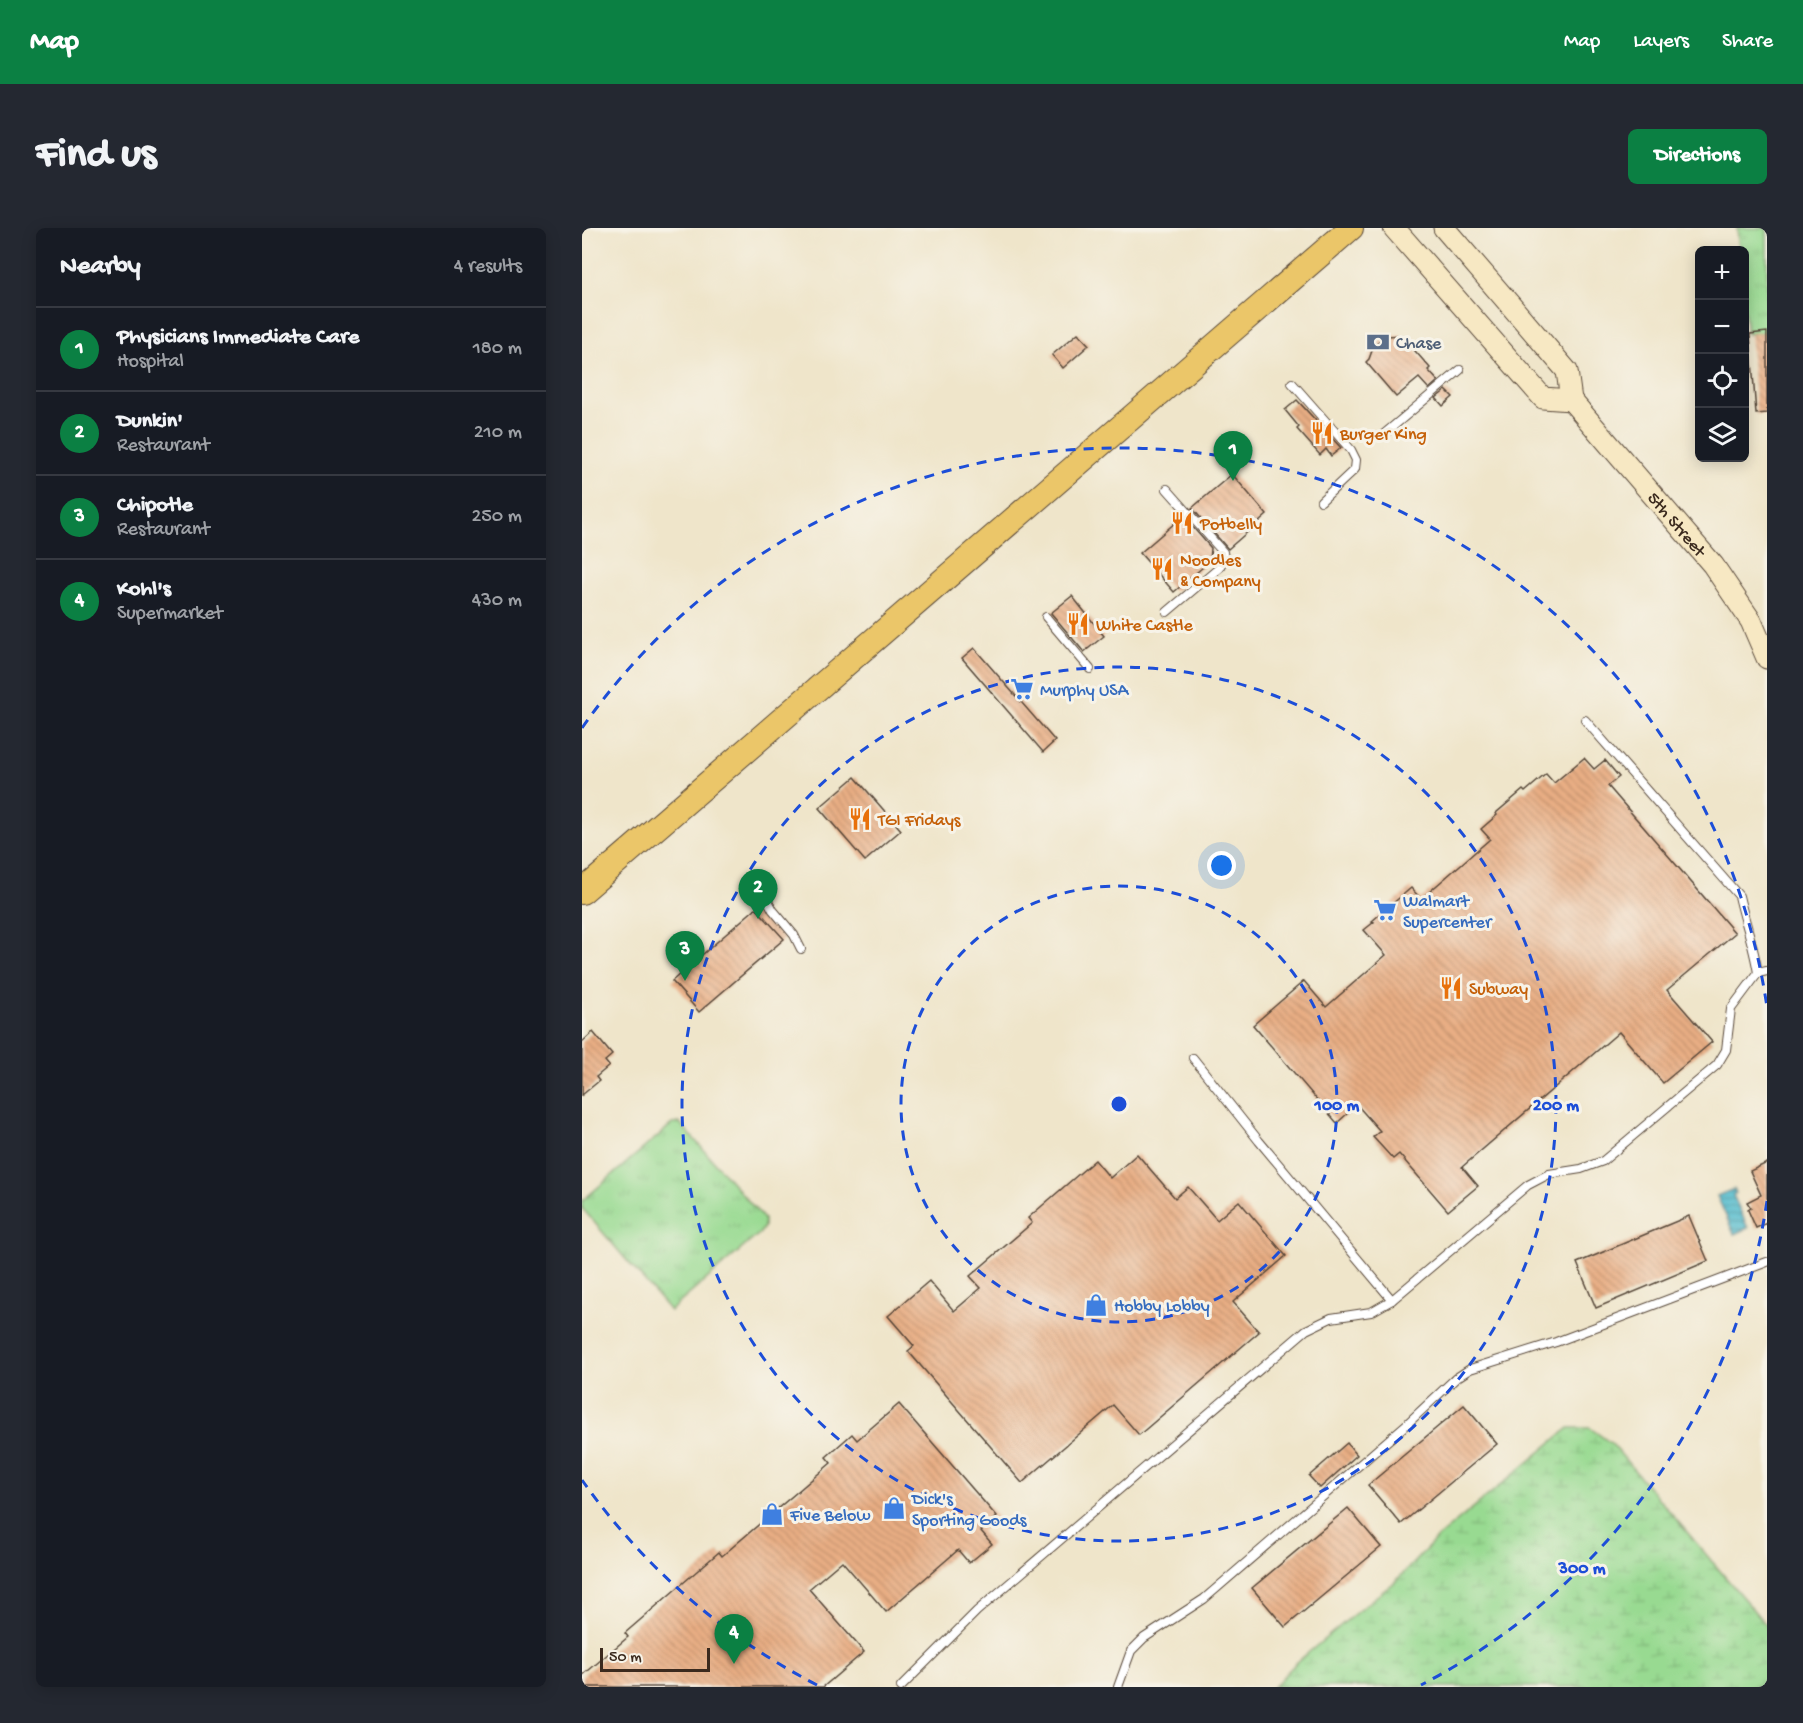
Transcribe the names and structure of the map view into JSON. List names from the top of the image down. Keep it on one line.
{"streets":{"street":["5th Street"]},"places":{"bank":["Chase"],"restaurant":["Burger King","Potbelly","Noodles & Company","White Castle","TGI Fridays","Subway"],"supermarket":["Murphy USA","Walmart Supercenter"],"shop":["Hobby Lobby","Dick's Sporting Goods","Five Below"]},"scale_bar":"50 m","page":{"header":"Map","nav":["Map","Layers","Share"],"buttons":"Directions","title":"Find us","heading":["Nearby","4 results"],"map_buttons":["+","−"],"list":[{"mark":"1","name":"Physicians Immediate Care","note":"Hospital","value":"180 m"},{"mark":"2","name":"Dunkin'","note":"Restaurant","value":"210 m"},{"mark":"3","name":"Chipotle","note":"Restaurant","value":"250 m"},{"mark":"4","name":"Kohl's","note":"Supermarket","value":"430 m"}],"pins":["1","2","3","4"],"scale":"50 m"},"rings":["100 m","200 m","300 m"]}
